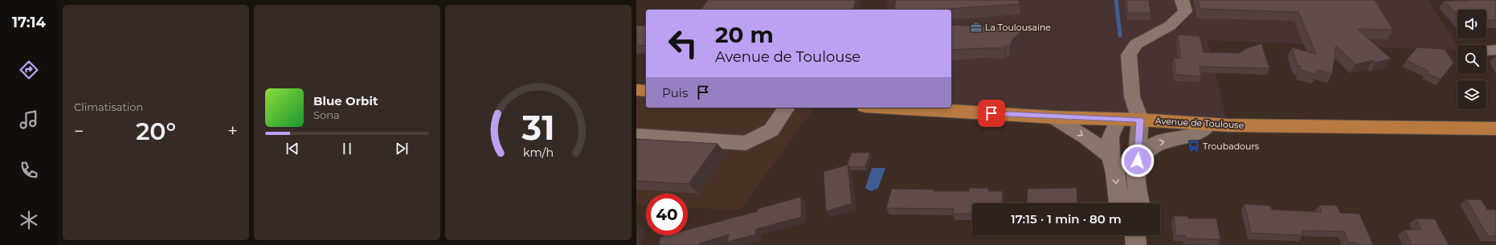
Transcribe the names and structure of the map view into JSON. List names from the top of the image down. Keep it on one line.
{"streets":{"main road":["Avenue de Toulouse"]},"places":{"office":["La Toulousaine"],"bus stop":["Troubadours"]},"page":{"tabs":"17:14","tile":"Climatisation","turn":["20 m","Avenue de Toulouse"],"then":"Puis","song":["Blue Orbit","Sona"],"heat":["−","20°","+"],"limit":"40","trip":"17:15 · 1 min · 80 m","gauge":["31","km/h"]}}
